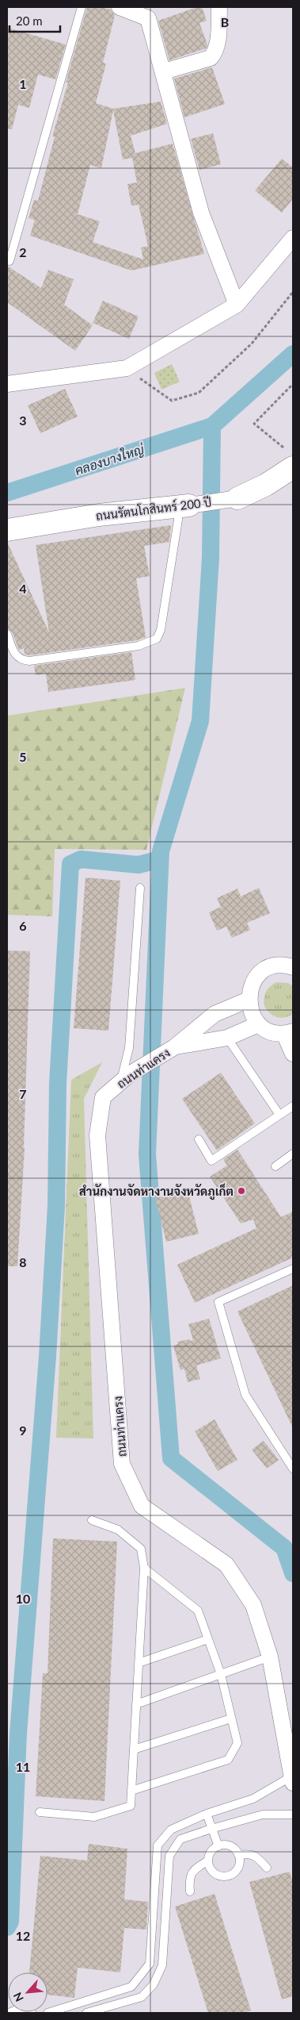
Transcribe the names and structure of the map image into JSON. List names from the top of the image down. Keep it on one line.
{"streets":{"street":["ถนนรัตนโกสินทร์ 200 ปี","ถนนท่าแครง"]},"water":["คลองบางใหญ่"],"places":["สำนักงานจัดหางานจังหวัดภูเก็ต"],"scale_bar":"20 m","north":"bottom left","grid":{"columns":["B"],"rows":["1","2","3","4","5","6","7","8","9","10","11","12"]}}
